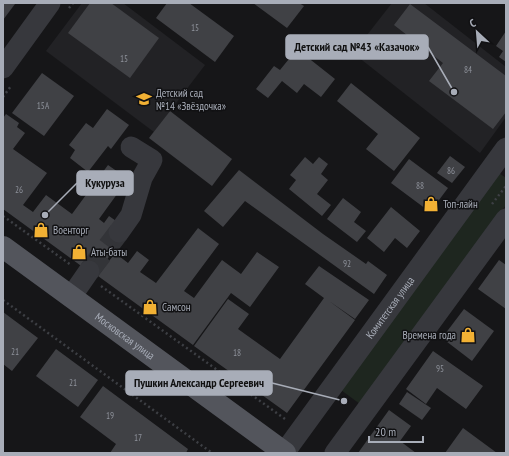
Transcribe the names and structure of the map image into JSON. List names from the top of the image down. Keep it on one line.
{"streets":{"main road":["Московская улица"],"street":["Комитетская улица"]},"crossings":[["Комитетская улица","Московская улица"]],"places":{"other":["Детский сад №43 «Казачок»","Кукуруза","Пушкин Александр Сергеевич"],"school or university":["Детский сад №14 «Звёздочка»"],"shop":["Топ-лайн","Военторг","Аты-баты","Самсон","Времена года"]},"house_numbers":["15","15","84","15А","86","88","26","92","21","18","95","21","19","17"],"scale_bar":"20 m","north":"top left"}
